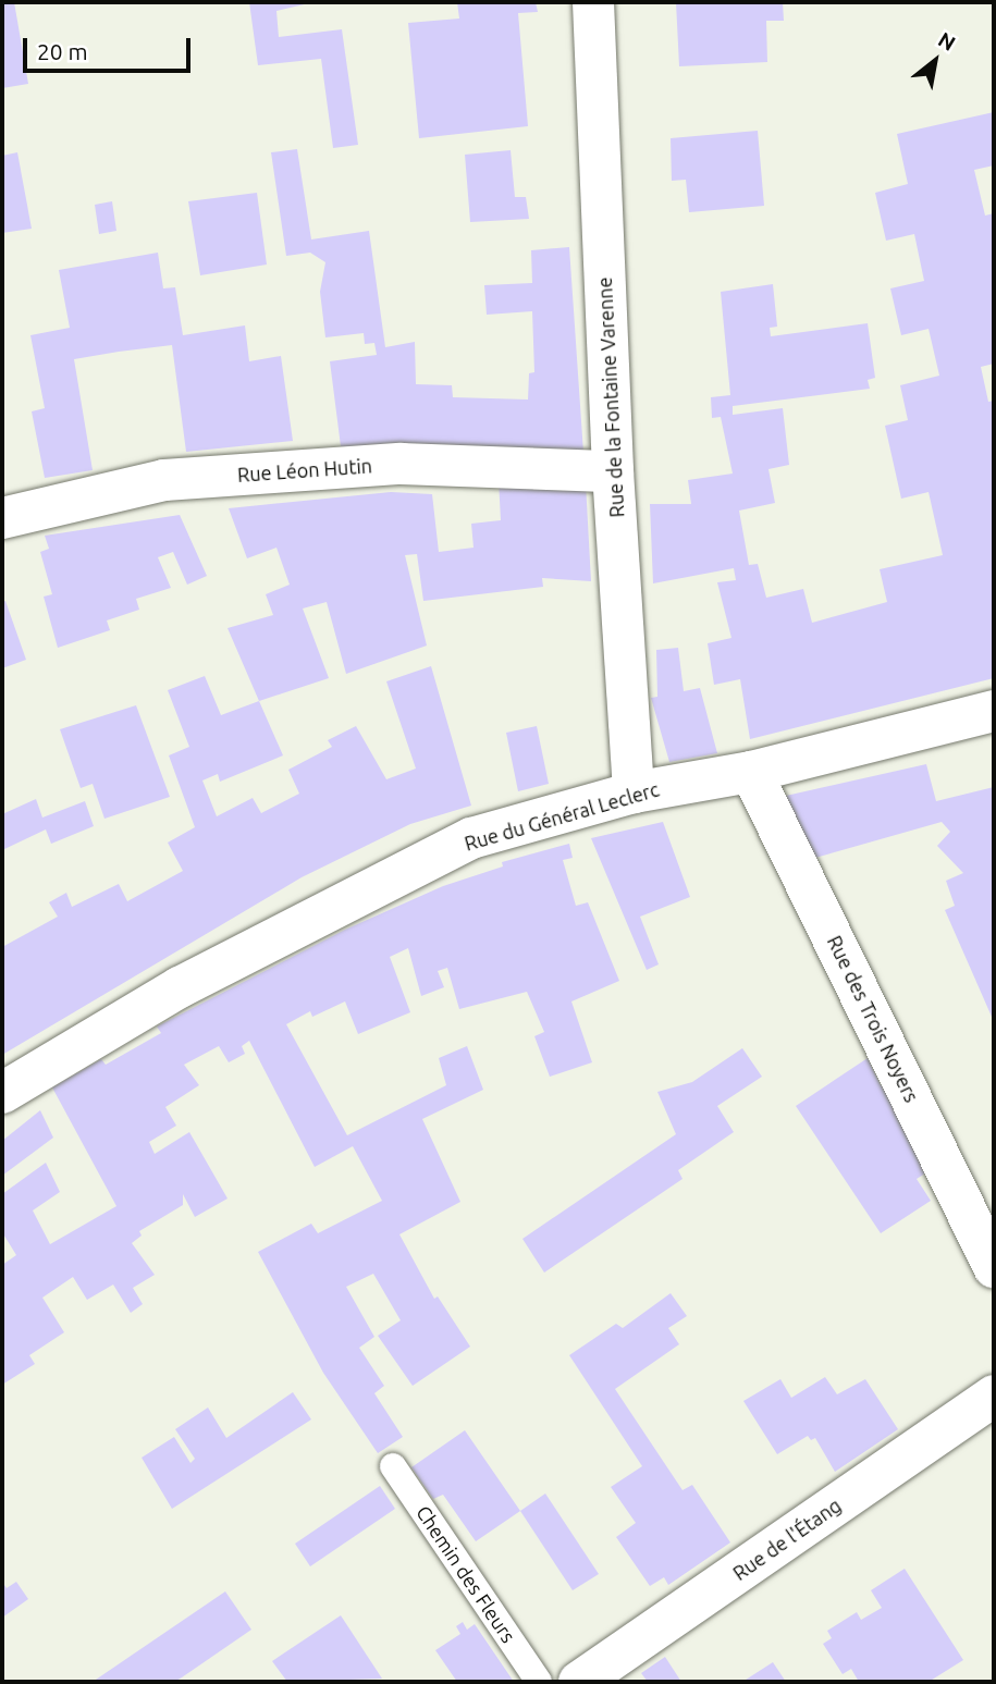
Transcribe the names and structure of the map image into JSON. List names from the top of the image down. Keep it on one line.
{"streets":{"street":["Rue de la Fontaine Varenne","Rue Léon Hutin","Rue du Général Leclerc","Rue des Trois Noyers","Rue de l'Étang"],"lane":["Chemin des Fleurs"]},"crossings":[["Rue de la Fontaine Varenne","Rue Léon Hutin"],["Rue de la Fontaine Varenne","Rue du Général Leclerc"],["Rue du Général Leclerc","Rue des Trois Noyers"]],"scale_bar":"20 m","north":"top right"}
